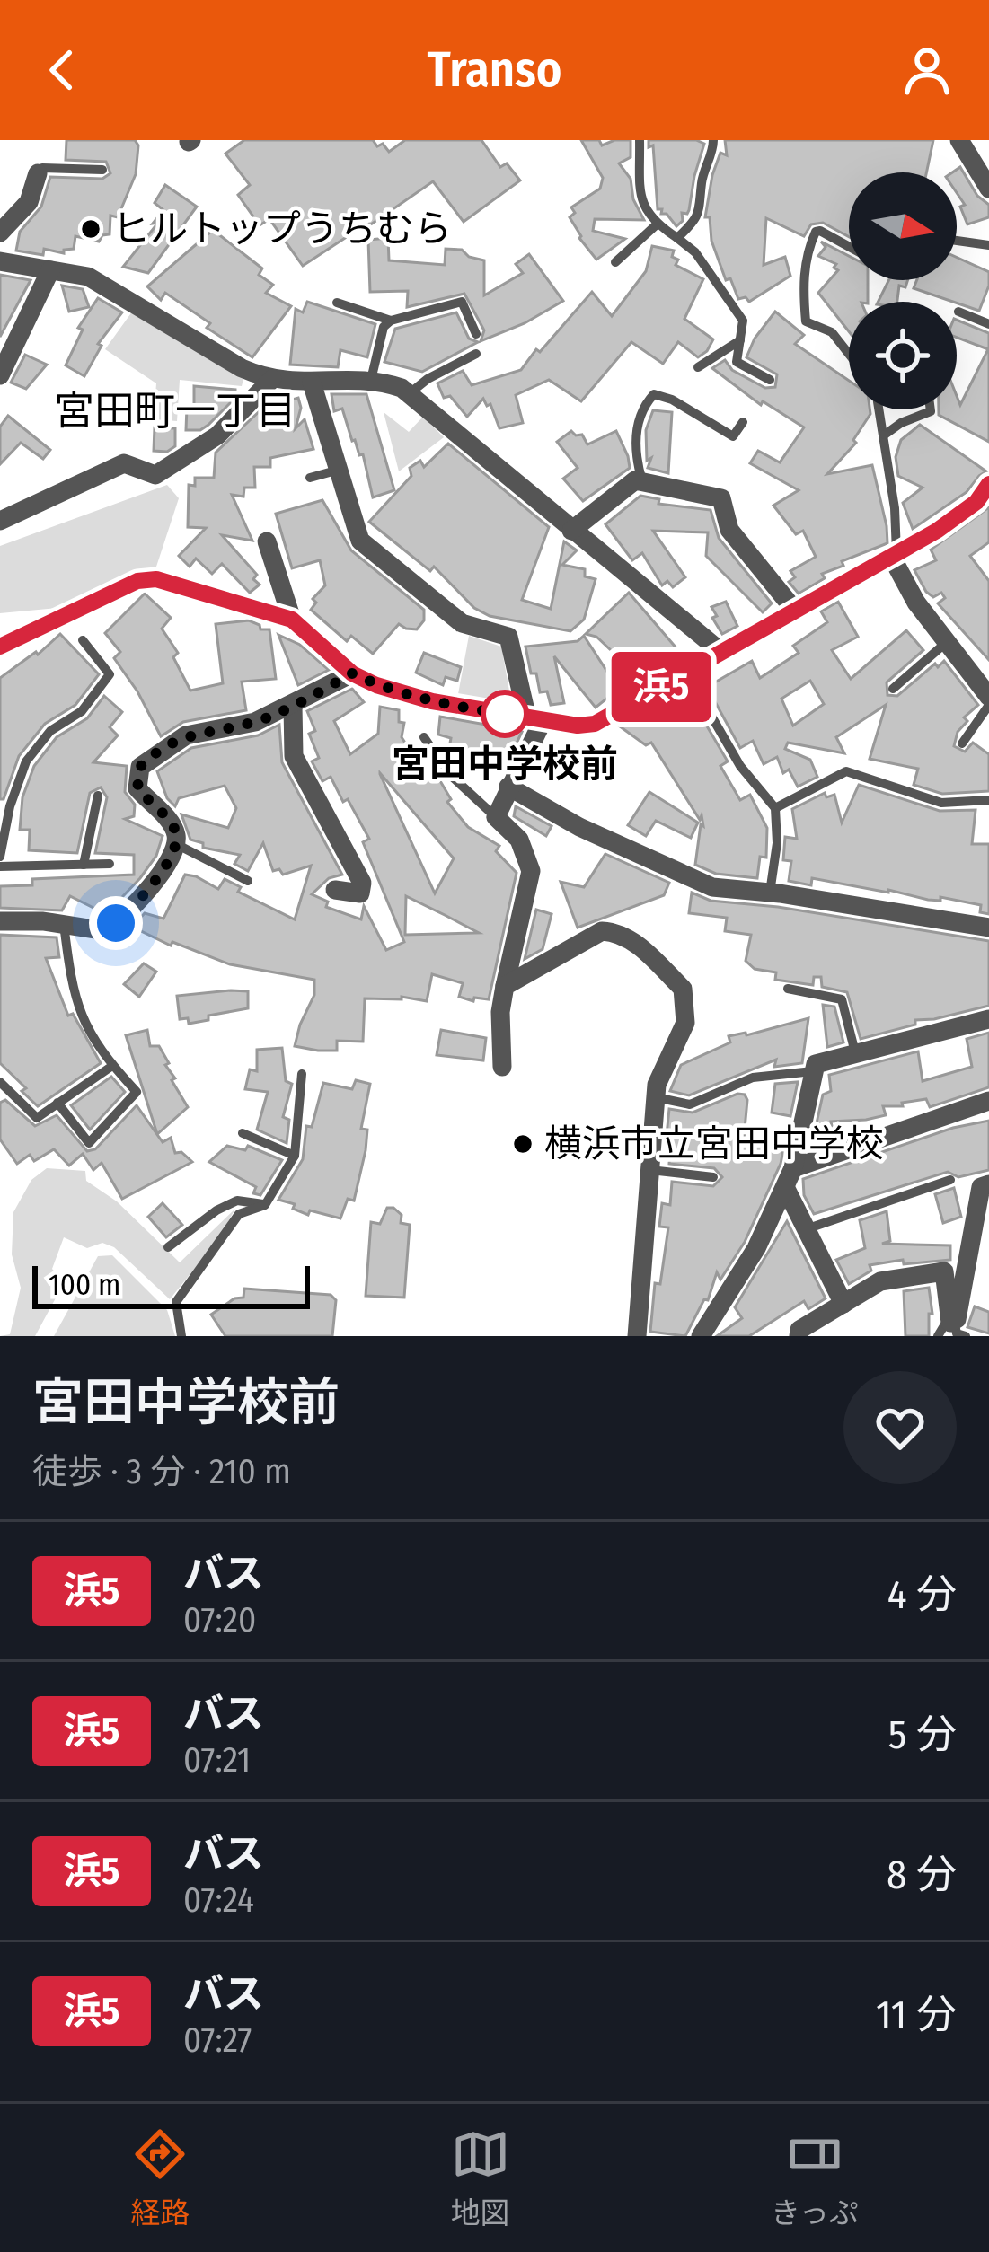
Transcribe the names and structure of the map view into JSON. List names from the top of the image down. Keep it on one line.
{"districts":["宮田町一丁目"],"places":["ヒルトップうちむら","宮田中学校前","横浜市立宮田中学校"],"lines":["bus line 浜5"],"scale_bar":"100 m","north":"right","page":{"header":"Transo","on_map":"浜5","scale":"100 m","heading":["宮田中学校前","徒歩 · 3 分 · 210 m"],"list":[{"mark":"浜5","name":"バス","note":"07:20","value":"4 分"},{"mark":"浜5","name":"バス","note":"07:21","value":"5 分"},{"mark":"浜5","name":"バス","note":"07:24","value":"8 分"},{"mark":"浜5","name":"バス","note":"07:27","value":"11 分"}],"tabs":["経路","地図","きっぷ"]}}
